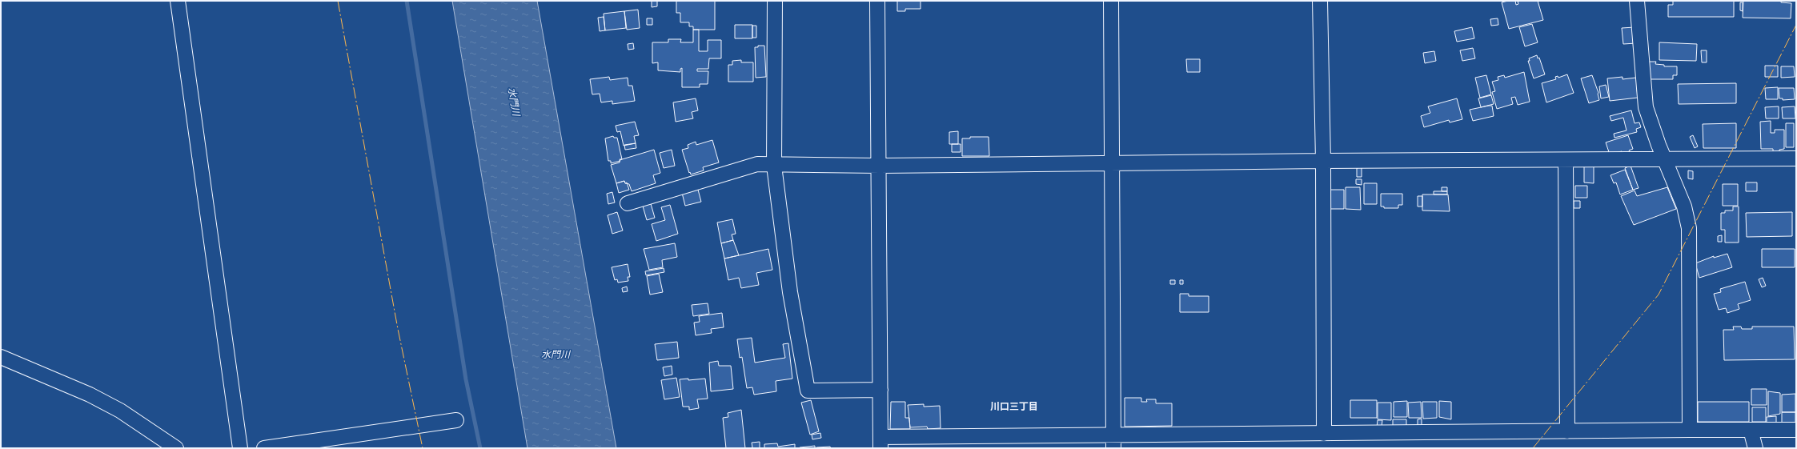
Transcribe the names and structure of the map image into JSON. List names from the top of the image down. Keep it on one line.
{"districts":["川口三丁目"],"water":["水門川"]}
